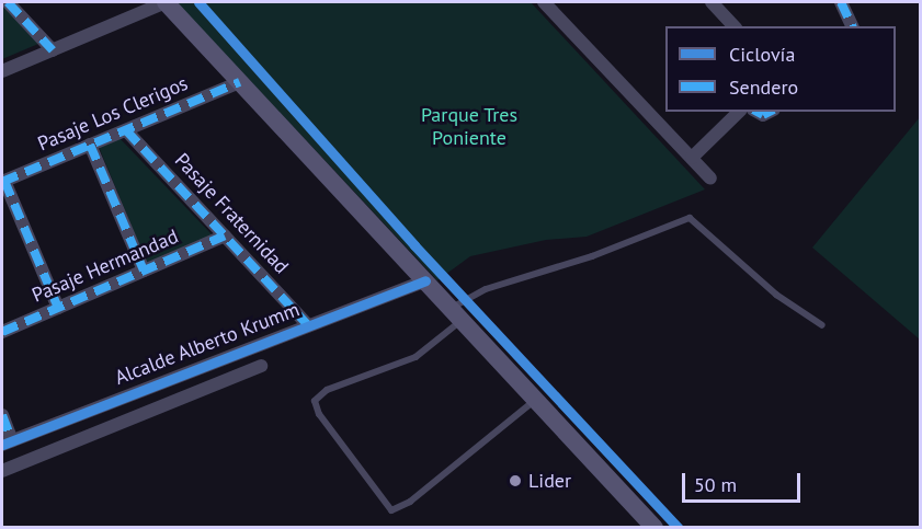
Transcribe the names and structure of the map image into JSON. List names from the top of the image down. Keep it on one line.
{"streets":{"street":["Pasaje Los Clerigos","Pasaje Fraternidad","Pasaje Hermandad","Alcalde Alberto Krumm"]},"crossings":[["Pasaje Los Clerigos","Pasaje Fraternidad"],["Pasaje Fraternidad","Pasaje Hermandad"],["Pasaje Fraternidad","Alcalde Alberto Krumm"]],"parks":["Parque Tres Poniente"],"places":["Lider"],"legend":["Ciclovía","Sendero"],"scale_bar":"50 m"}
